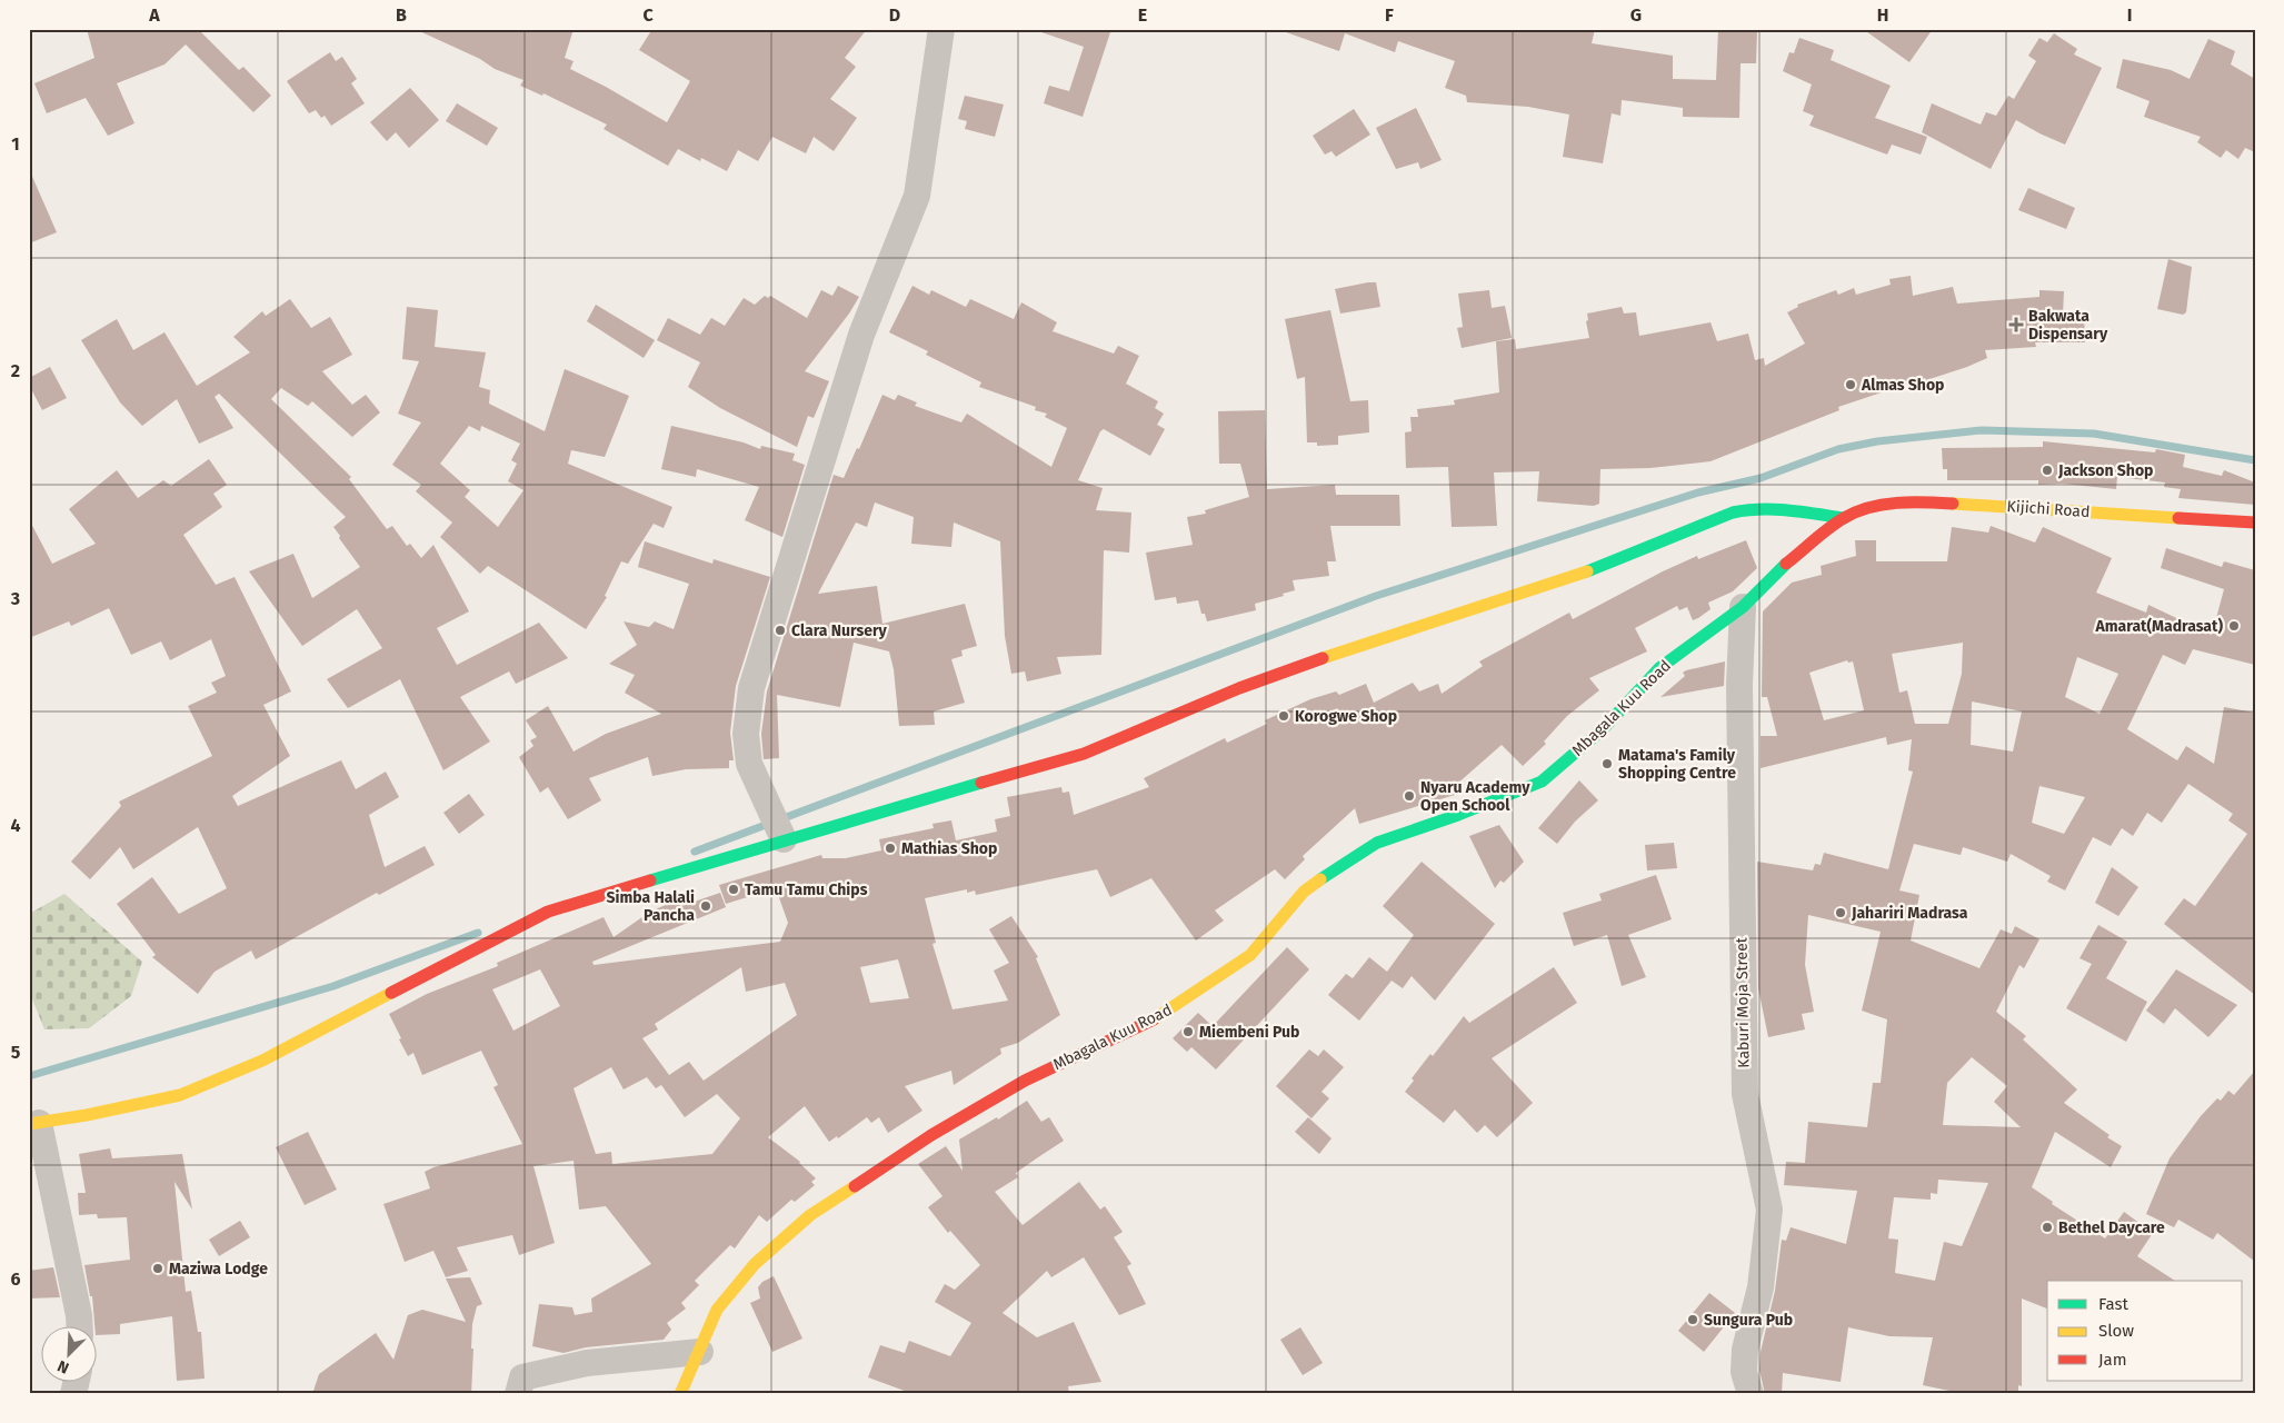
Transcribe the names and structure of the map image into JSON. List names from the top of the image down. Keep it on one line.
{"streets":{"street":["Kijichi Road","Mbagala Kuu Road","Kaburi Moja Street"]},"crossings":[["Kijichi Road","Mbagala Kuu Road"],["Mbagala Kuu Road","Kaburi Moja Street"]],"places":{"health":["Bakwata Dispensary"],"other":["Almas Shop","Jackson Shop","Amarat(Madrasat)","Clara Nursery","Korogwe Shop","Matama's Family Shopping Centre","Nyaru Academy Open School","Mathias Shop","Tamu Tamu Chips","Simba Halali Pancha","Jahariri Madrasa","Miembeni Pub","Bethel Daycare","Maziwa Lodge","Sungura Pub"]},"legend":["Fast","Slow","Jam"],"north":"bottom left","grid":{"columns":["A","B","C","D","E","F","G","H","I"],"rows":["1","2","3","4","5","6"]}}
